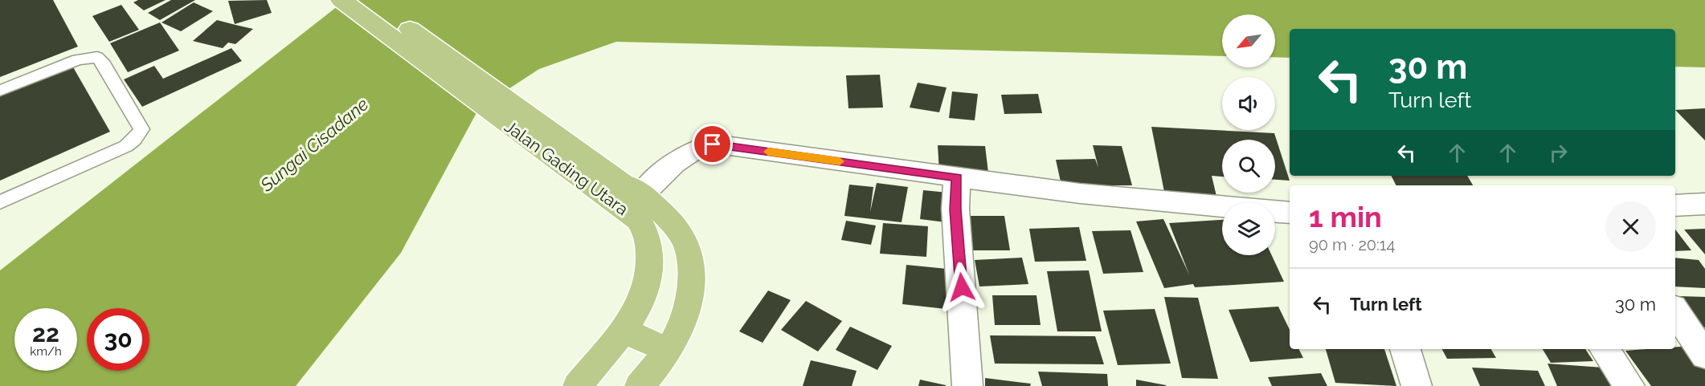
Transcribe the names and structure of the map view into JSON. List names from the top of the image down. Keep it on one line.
{"streets":{"main road":["Jalan Gading Utara"]},"water":["Sungai Cisadane"],"north":"bottom left","page":{"turn":["30 m","Turn left"],"heading":["1 min","90 m · 20:14"],"list":[{"name":"Turn left","value":"30 m"}],"speed":"22 km/h","limit":"30"}}
